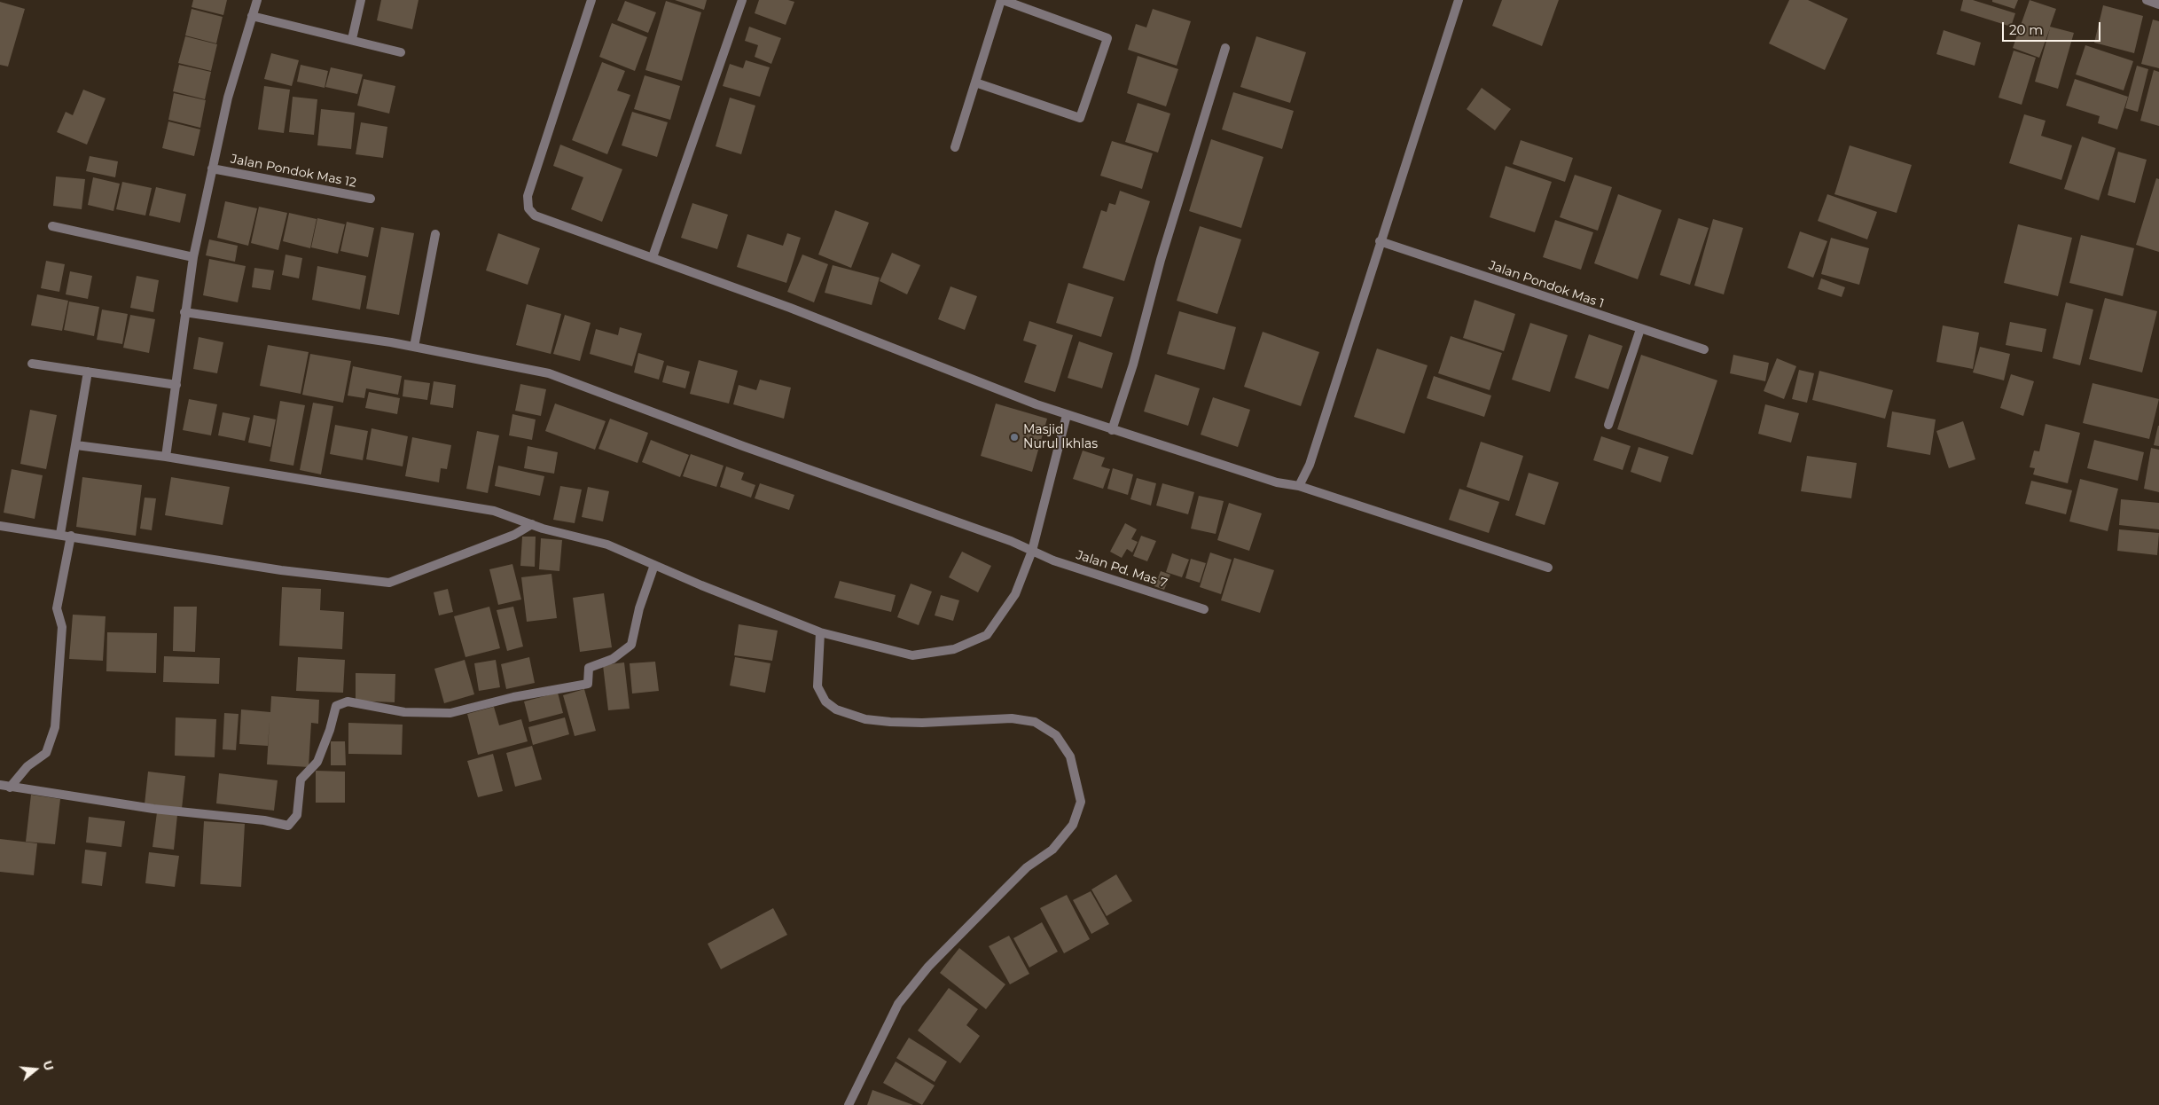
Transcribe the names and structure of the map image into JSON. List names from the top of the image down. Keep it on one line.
{"streets":{"street":["Jalan Pondok Mas 12","Jalan Pondok Mas 1","Jalan Pd. Mas 7"]},"places":["Masjid Nurul Ikhlas"],"scale_bar":"20 m","north":"right"}
